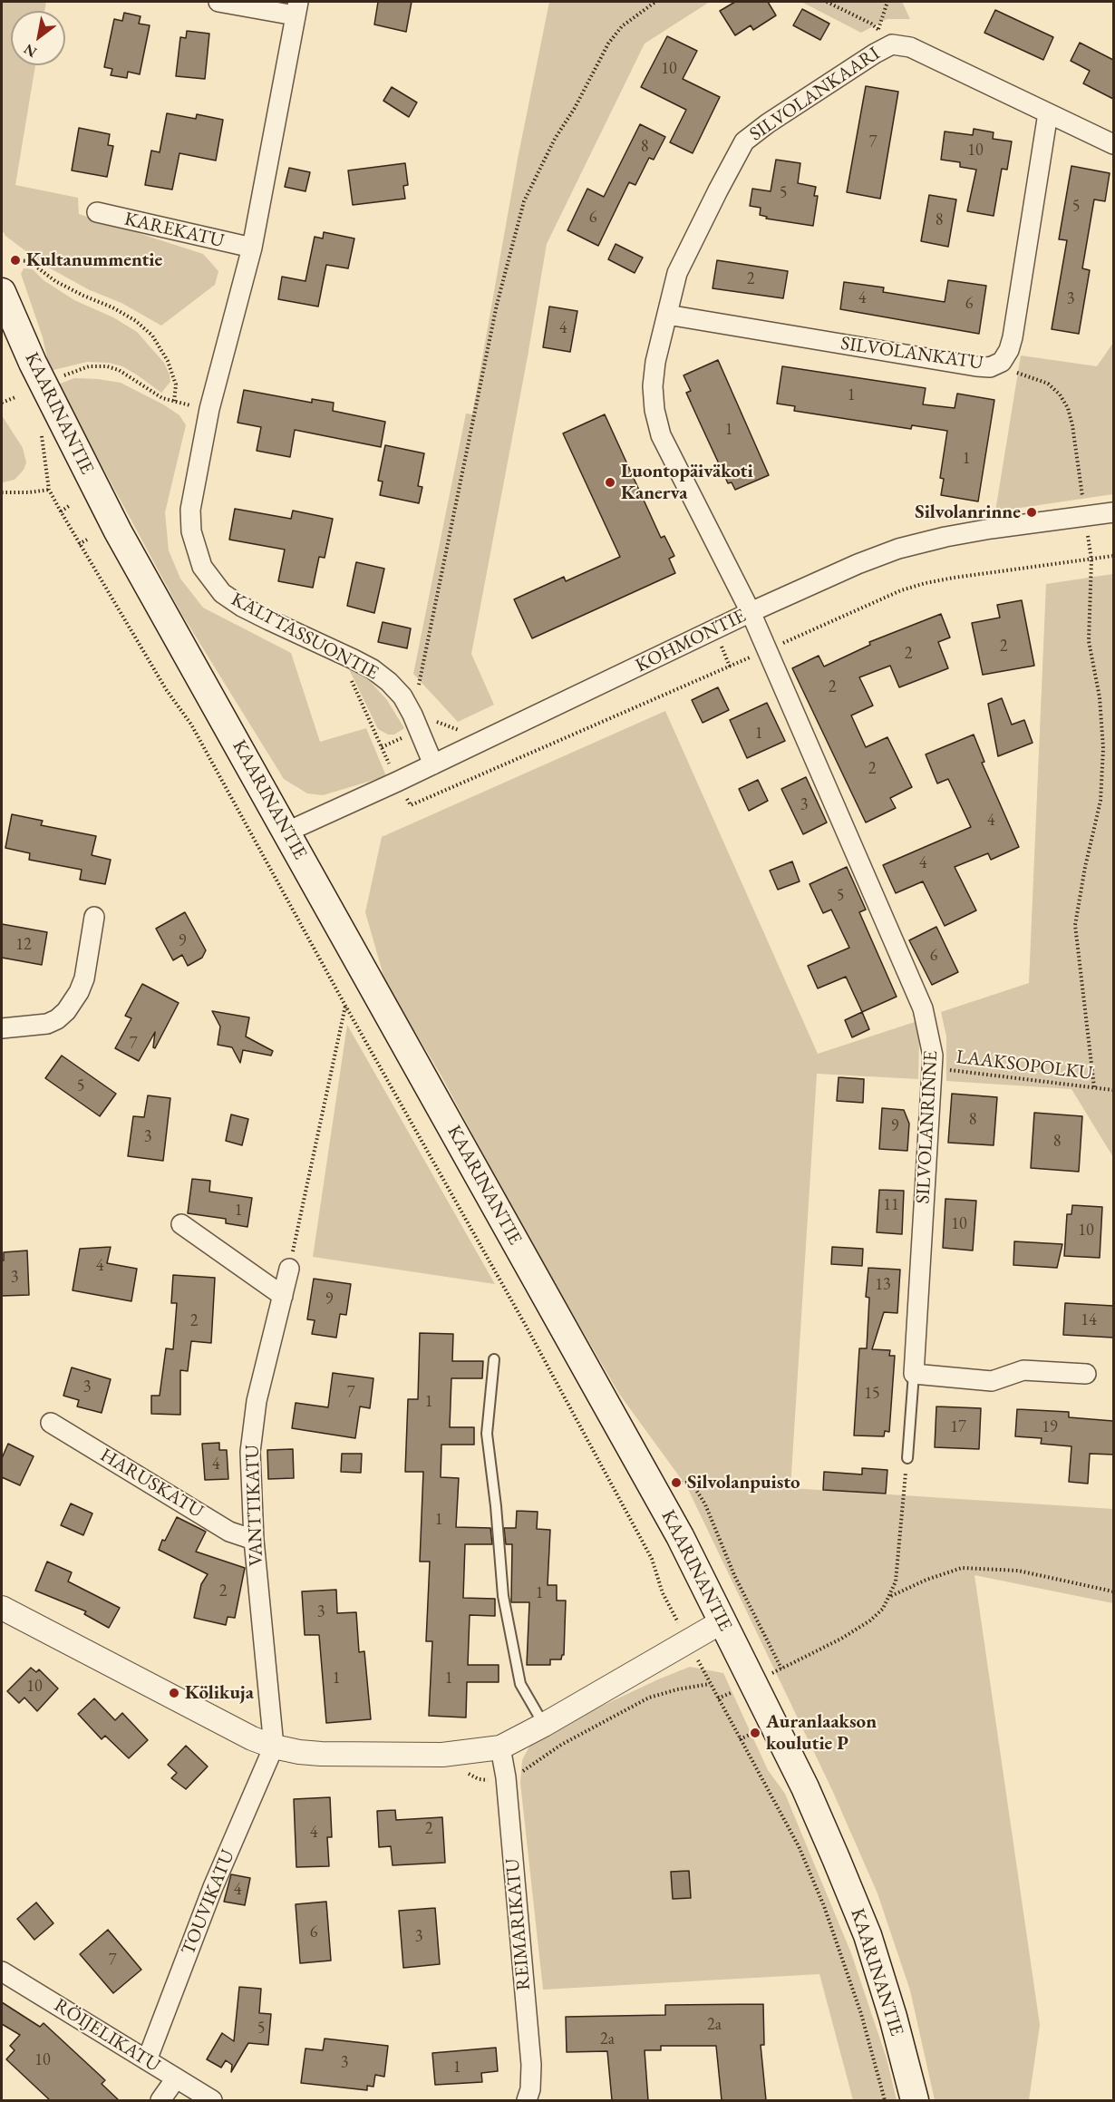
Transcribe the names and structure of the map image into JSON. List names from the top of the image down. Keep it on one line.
{"streets":{"main road":["KAARINANTIE"],"street":["SILVOLANKAARI","KAREKATU","SILVOLANKATU","KALTTASSUONTIE","KOHMONTIE","SILVOLANRINNE","HARUSKATU","VANTTIKATU","TOUVIKATU","REIMARIKATU","RÖIJELIKATU"],"path":["LAAKSOPOLKU"]},"crossings":[["SILVOLANKAARI","SILVOLANKATU"],["SILVOLANKAARI","KOHMONTIE"],["SILVOLANKAARI","SILVOLANRINNE"],["KAARINANTIE","KOHMONTIE"],["KALTTASSUONTIE","KOHMONTIE"],["KOHMONTIE","SILVOLANRINNE"],["LAAKSOPOLKU","SILVOLANRINNE"],["HARUSKATU","VANTTIKATU"],["VANTTIKATU","TOUVIKATU"],["TOUVIKATU","RÖIJELIKATU"]],"places":["Kultanummentie","Luontopäiväkoti Kanerva","Silvolanrinne","Silvolanpuisto","Kölikuja","Auranlaakson koulutie P"],"house_numbers":["10","7","8","10","5","5","6","8","2","4","3","6","4","1","1","1","2","2","2","1","2","3","4","4","5","9","12","6","7","5","8","9","3","8","11","1","10","10","4","3","13","9","14","2","3","7","15","1","17","19","4","1","2","1","3","1","1","10","2","4","4","6","3","7","2a","5","2a","10","3","1"],"north":"bottom left"}
